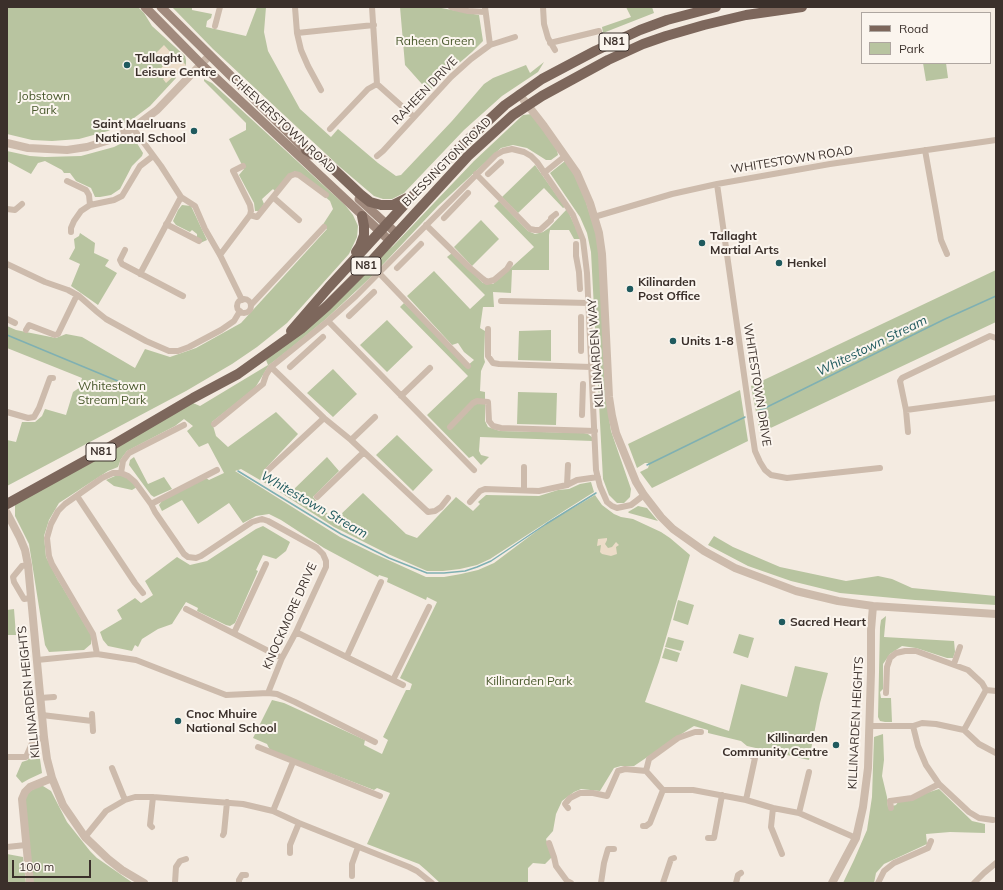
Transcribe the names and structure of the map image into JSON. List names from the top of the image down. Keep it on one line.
{"streets":{"main road":["N81","CHEEVERSTOWN ROAD","BLESSINGTON ROAD"],"street":["RAHEEN DRIVE","WHITESTOWN ROAD","KILLINARDEN WAY","WHITESTOWN DRIVE","KNOCKMORE DRIVE","KILLINARDEN HEIGHTS"]},"crossings":[["CHEEVERSTOWN ROAD","BLESSINGTON ROAD"],["WHITESTOWN ROAD","KILLINARDEN WAY"],["WHITESTOWN ROAD","WHITESTOWN DRIVE"],["BLESSINGTON ROAD","KILLINARDEN WAY"],["KILLINARDEN WAY","KILLINARDEN HEIGHTS"]],"water":["Whitestown Stream"],"parks":["Raheen Green","Jobstown Park","Whitestown Stream Park","Killinarden Park"],"places":["Tallaght Leisure Centre","Saint Maelruans National School","Tallaght Martial Arts","Henkel","Kilinarden Post Office","Units 1-8","Sacred Heart","Cnoc Mhuire National School","Killinarden Community Centre"],"legend":["Road","Park"],"scale_bar":"100 m"}
